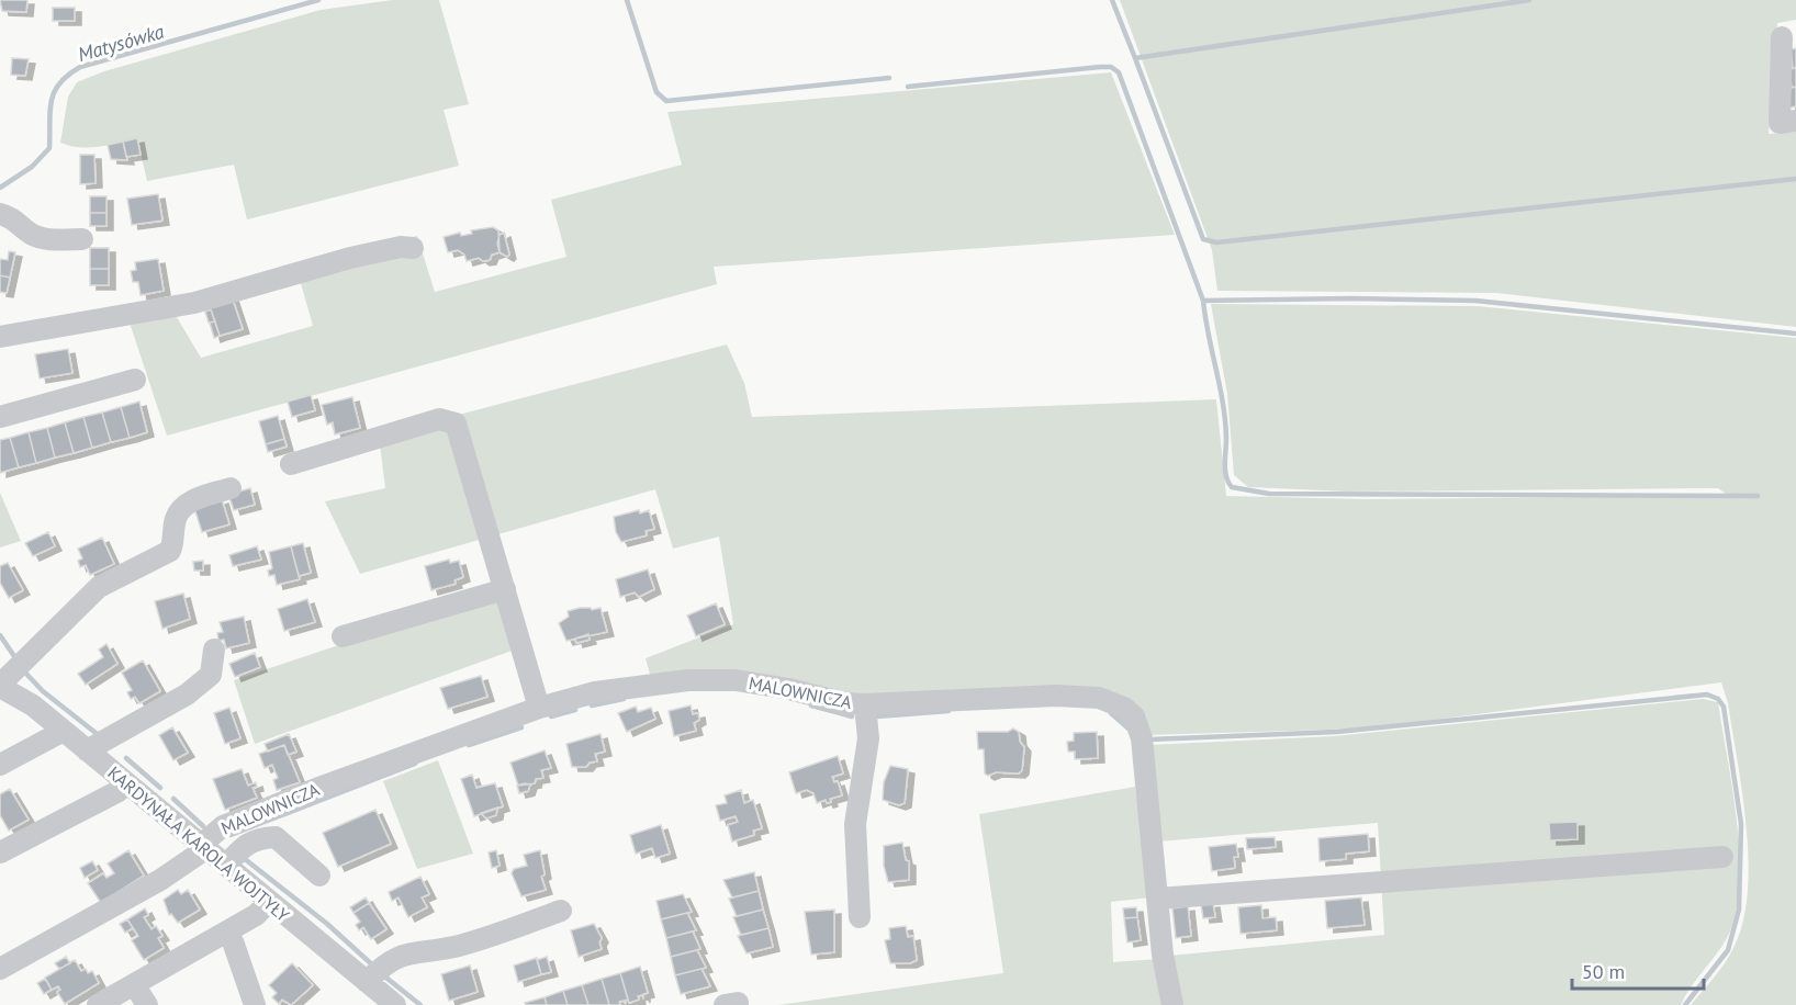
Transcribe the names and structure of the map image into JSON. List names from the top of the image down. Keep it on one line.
{"streets":{"street":["MALOWNICZA","KARDYNAŁA KAROLA WOJTYŁY"]},"crossings":[["MALOWNICZA","KARDYNAŁA KAROLA WOJTYŁY"]],"water":["Matysówka"],"scale_bar":"50 m"}
